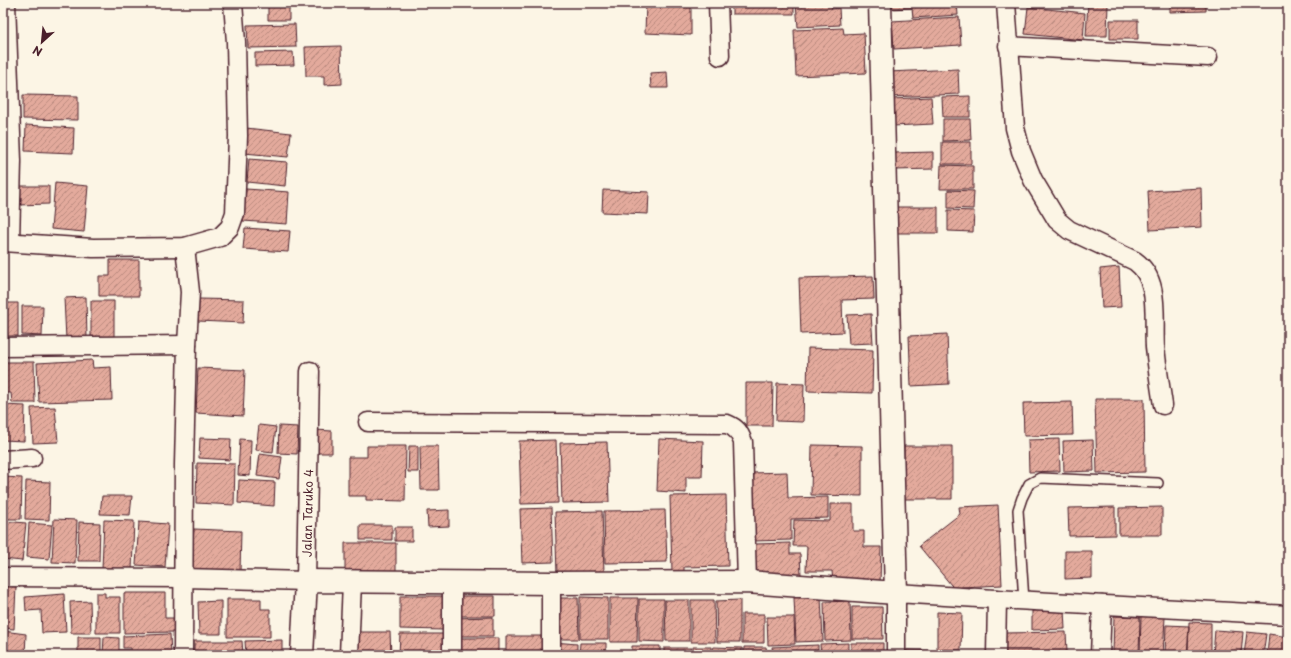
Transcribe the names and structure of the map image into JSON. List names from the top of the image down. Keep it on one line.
{"streets":{"street":["Jalan Taruko 4"]},"north":"bottom left"}
